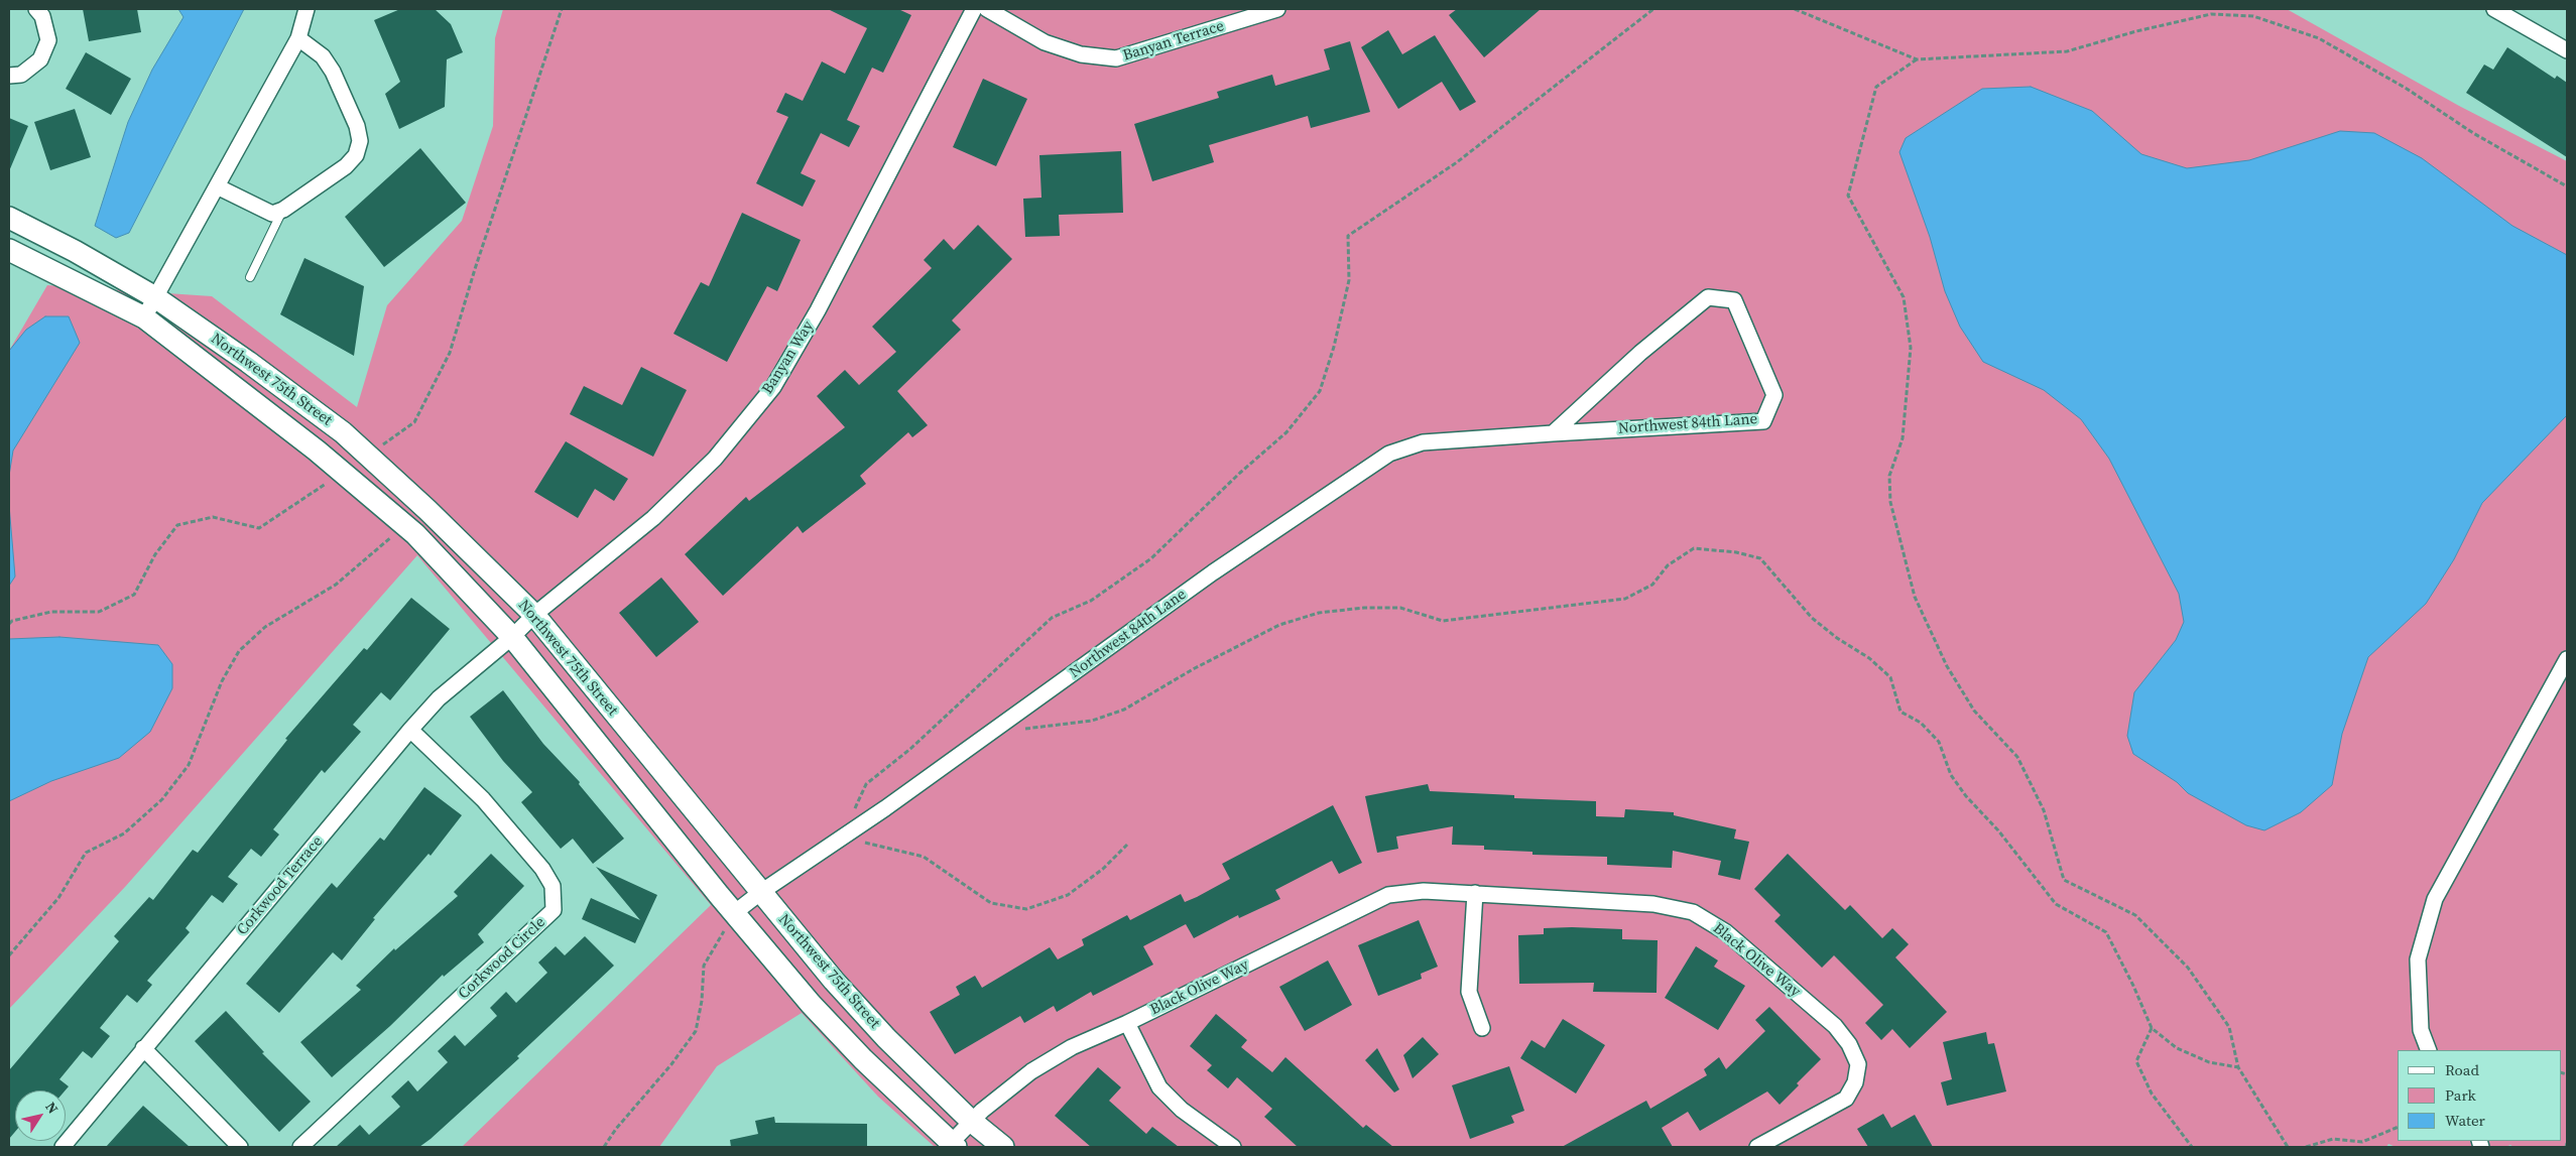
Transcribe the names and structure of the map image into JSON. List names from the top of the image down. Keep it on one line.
{"streets":{"street":["Banyan Terrace","Banyan Way","Northwest 75th Street","Northwest 84th Lane","Corkwood Terrace","Corkwood Circle","Black Olive Way"]},"crossings":[["Banyan Way","Northwest 75th Street"],["Banyan Way","Corkwood Terrace"],["Northwest 75th Street","Northwest 84th Lane"],["Northwest 75th Street","Corkwood Terrace"],["Northwest 75th Street","Black Olive Way"],["Corkwood Terrace","Corkwood Circle"]],"legend":["Road","Park","Water"],"north":"top right"}
